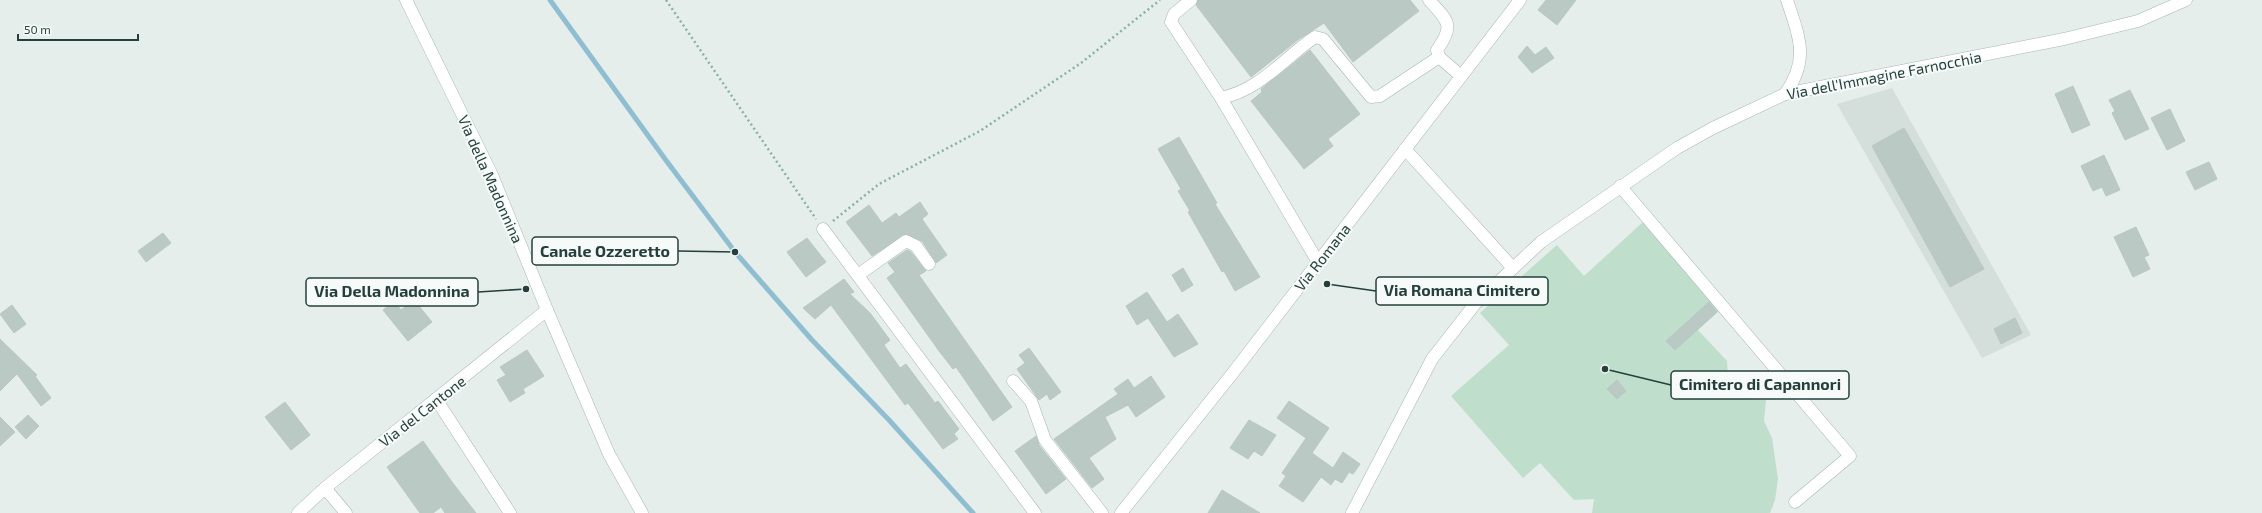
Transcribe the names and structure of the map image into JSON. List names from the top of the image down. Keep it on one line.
{"streets":{"street":["Via dell'Immagine Farnocchia","Via della Madonnina","Via Romana","Via del Cantone"]},"crossings":[["Via della Madonnina","Via del Cantone"]],"places":["Canale Ozzeretto","Via Romana Cimitero","Via Della Madonnina","Cimitero di Capannori"],"scale_bar":"50 m"}
